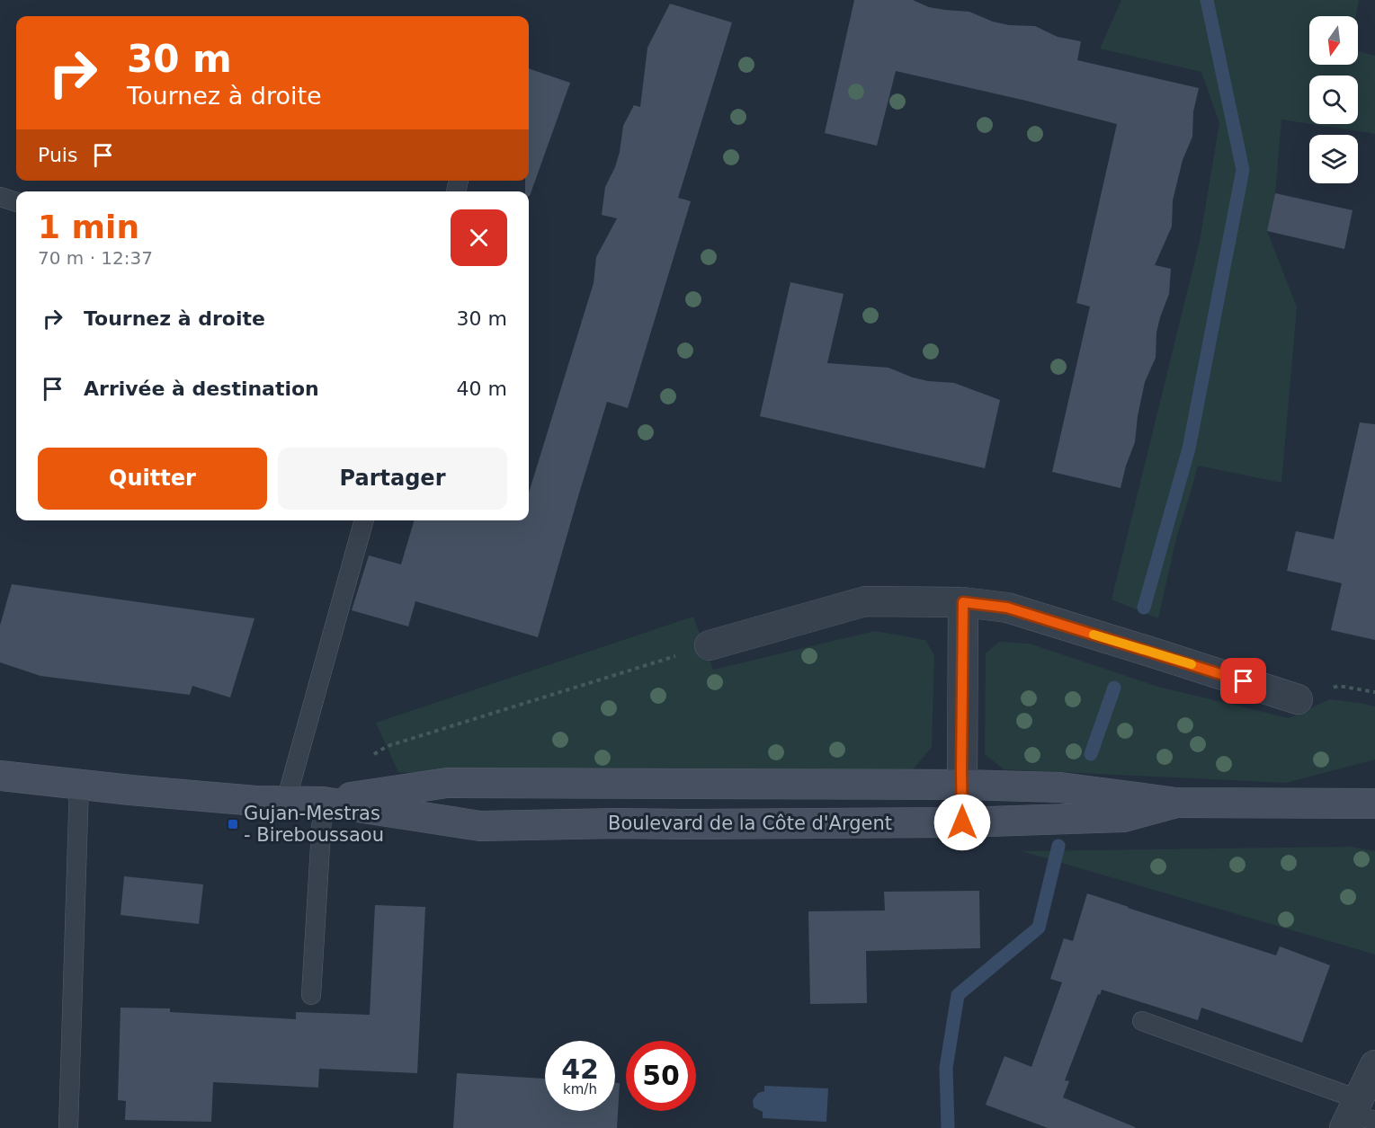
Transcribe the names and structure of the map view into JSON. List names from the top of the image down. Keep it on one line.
{"streets":{"main road":["Boulevard de la Côte d'Argent"]},"places":{"transit":["Gujan-Mestras - Bireboussaou"]},"north":"bottom","page":{"turn":["30 m","Tournez à droite"],"then":"Puis","heading":["1 min","70 m · 12:37"],"list":[{"name":"Tournez à droite","value":"30 m"},{"name":"Arrivée à destination","value":"40 m"}],"buttons":["Quitter","Partager"],"speed":"42 km/h","limit":"50"}}
